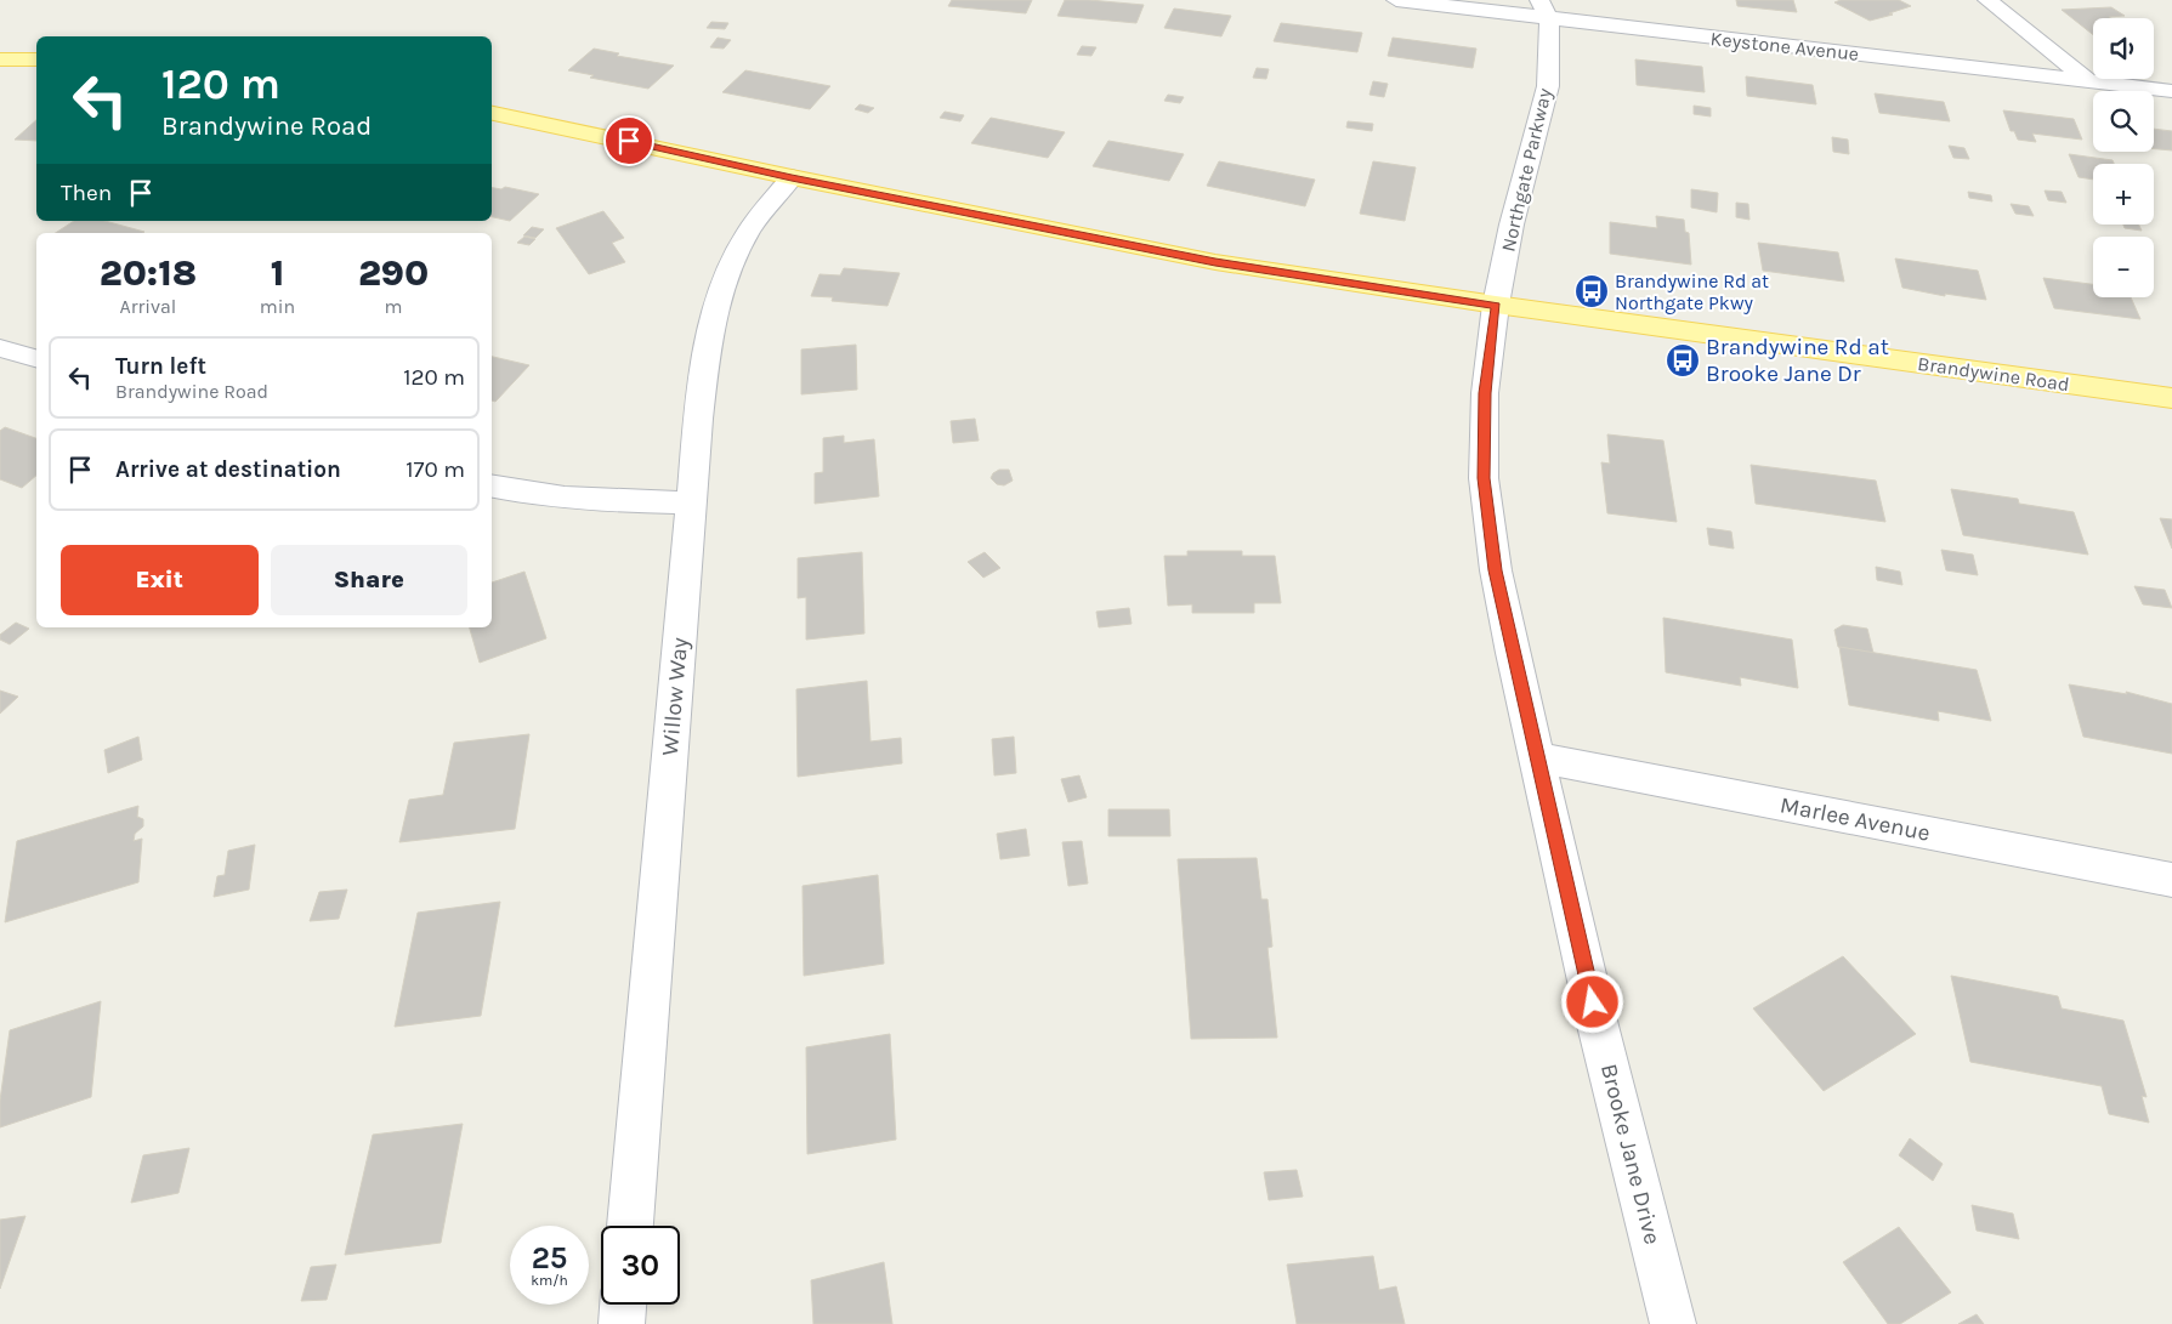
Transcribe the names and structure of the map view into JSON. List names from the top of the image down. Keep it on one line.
{"streets":{"main road":["Brandywine Road"],"street":["Keystone Avenue","Northgate Parkway","Willow Way","Marlee Avenue","Brooke Jane Drive"]},"crossings":[["Keystone Avenue","Northgate Parkway"],["Northgate Parkway","Brandywine Road"],["Northgate Parkway","Brooke Jane Drive"],["Brandywine Road","Willow Way"],["Brandywine Road","Brooke Jane Drive"],["Marlee Avenue","Brooke Jane Drive"]],"places":{"bus stop":["Brandywine Rd at Northgate Pkwy","Brandywine Rd at Brooke Jane Dr"]},"page":{"map_buttons":["+","−"],"turn":["120 m","Brandywine Road"],"then":"Then","eta":["20:18","Arrival","1","min","290","m"],"list":[{"name":"Turn left","note":"Brandywine Road","value":"120 m"},{"name":"Arrive at destination","value":"170 m"}],"buttons":["Exit","Share"],"speed":"25 km/h","limit":"30"}}
